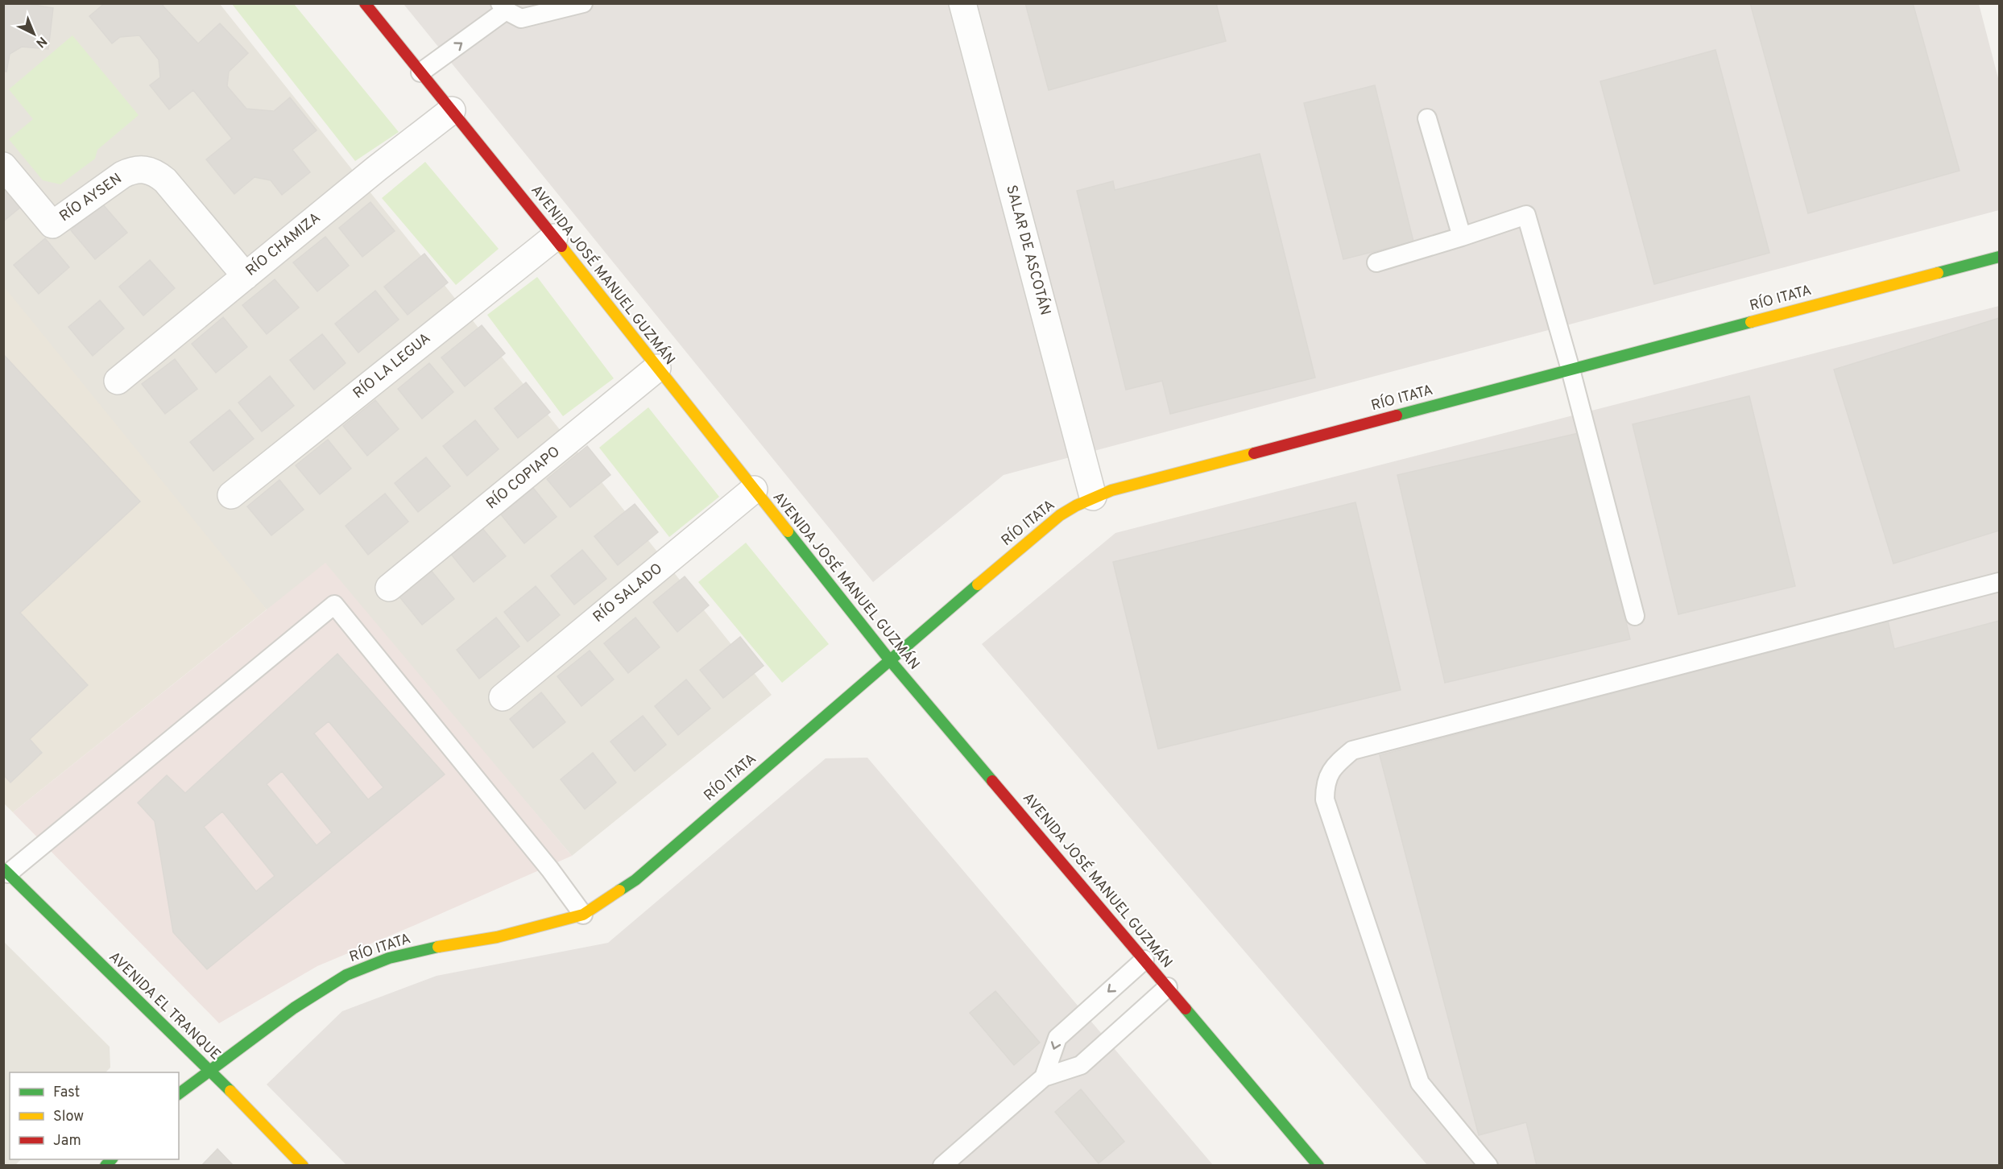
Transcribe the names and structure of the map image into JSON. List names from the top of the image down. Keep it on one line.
{"streets":{"street":["RÍO AYSEN","RÍO CHAMIZA","SALAR DE ASCOTÁN","AVENIDA JOSÉ MANUEL GUZMÁN","RÍO ITATA","RÍO LA LEGUA","RÍO COPIAPO","RÍO SALADO","AVENIDA EL TRANQUE"]},"crossings":[["RÍO AYSEN","RÍO CHAMIZA"],["RÍO CHAMIZA","AVENIDA JOSÉ MANUEL GUZMÁN"],["SALAR DE ASCOTÁN","RÍO ITATA"],["AVENIDA JOSÉ MANUEL GUZMÁN","RÍO ITATA"],["AVENIDA JOSÉ MANUEL GUZMÁN","RÍO LA LEGUA"],["AVENIDA JOSÉ MANUEL GUZMÁN","RÍO COPIAPO"],["AVENIDA JOSÉ MANUEL GUZMÁN","RÍO SALADO"],["RÍO ITATA","AVENIDA EL TRANQUE"]],"legend":["Fast","Slow","Jam"],"north":"bottom right"}
